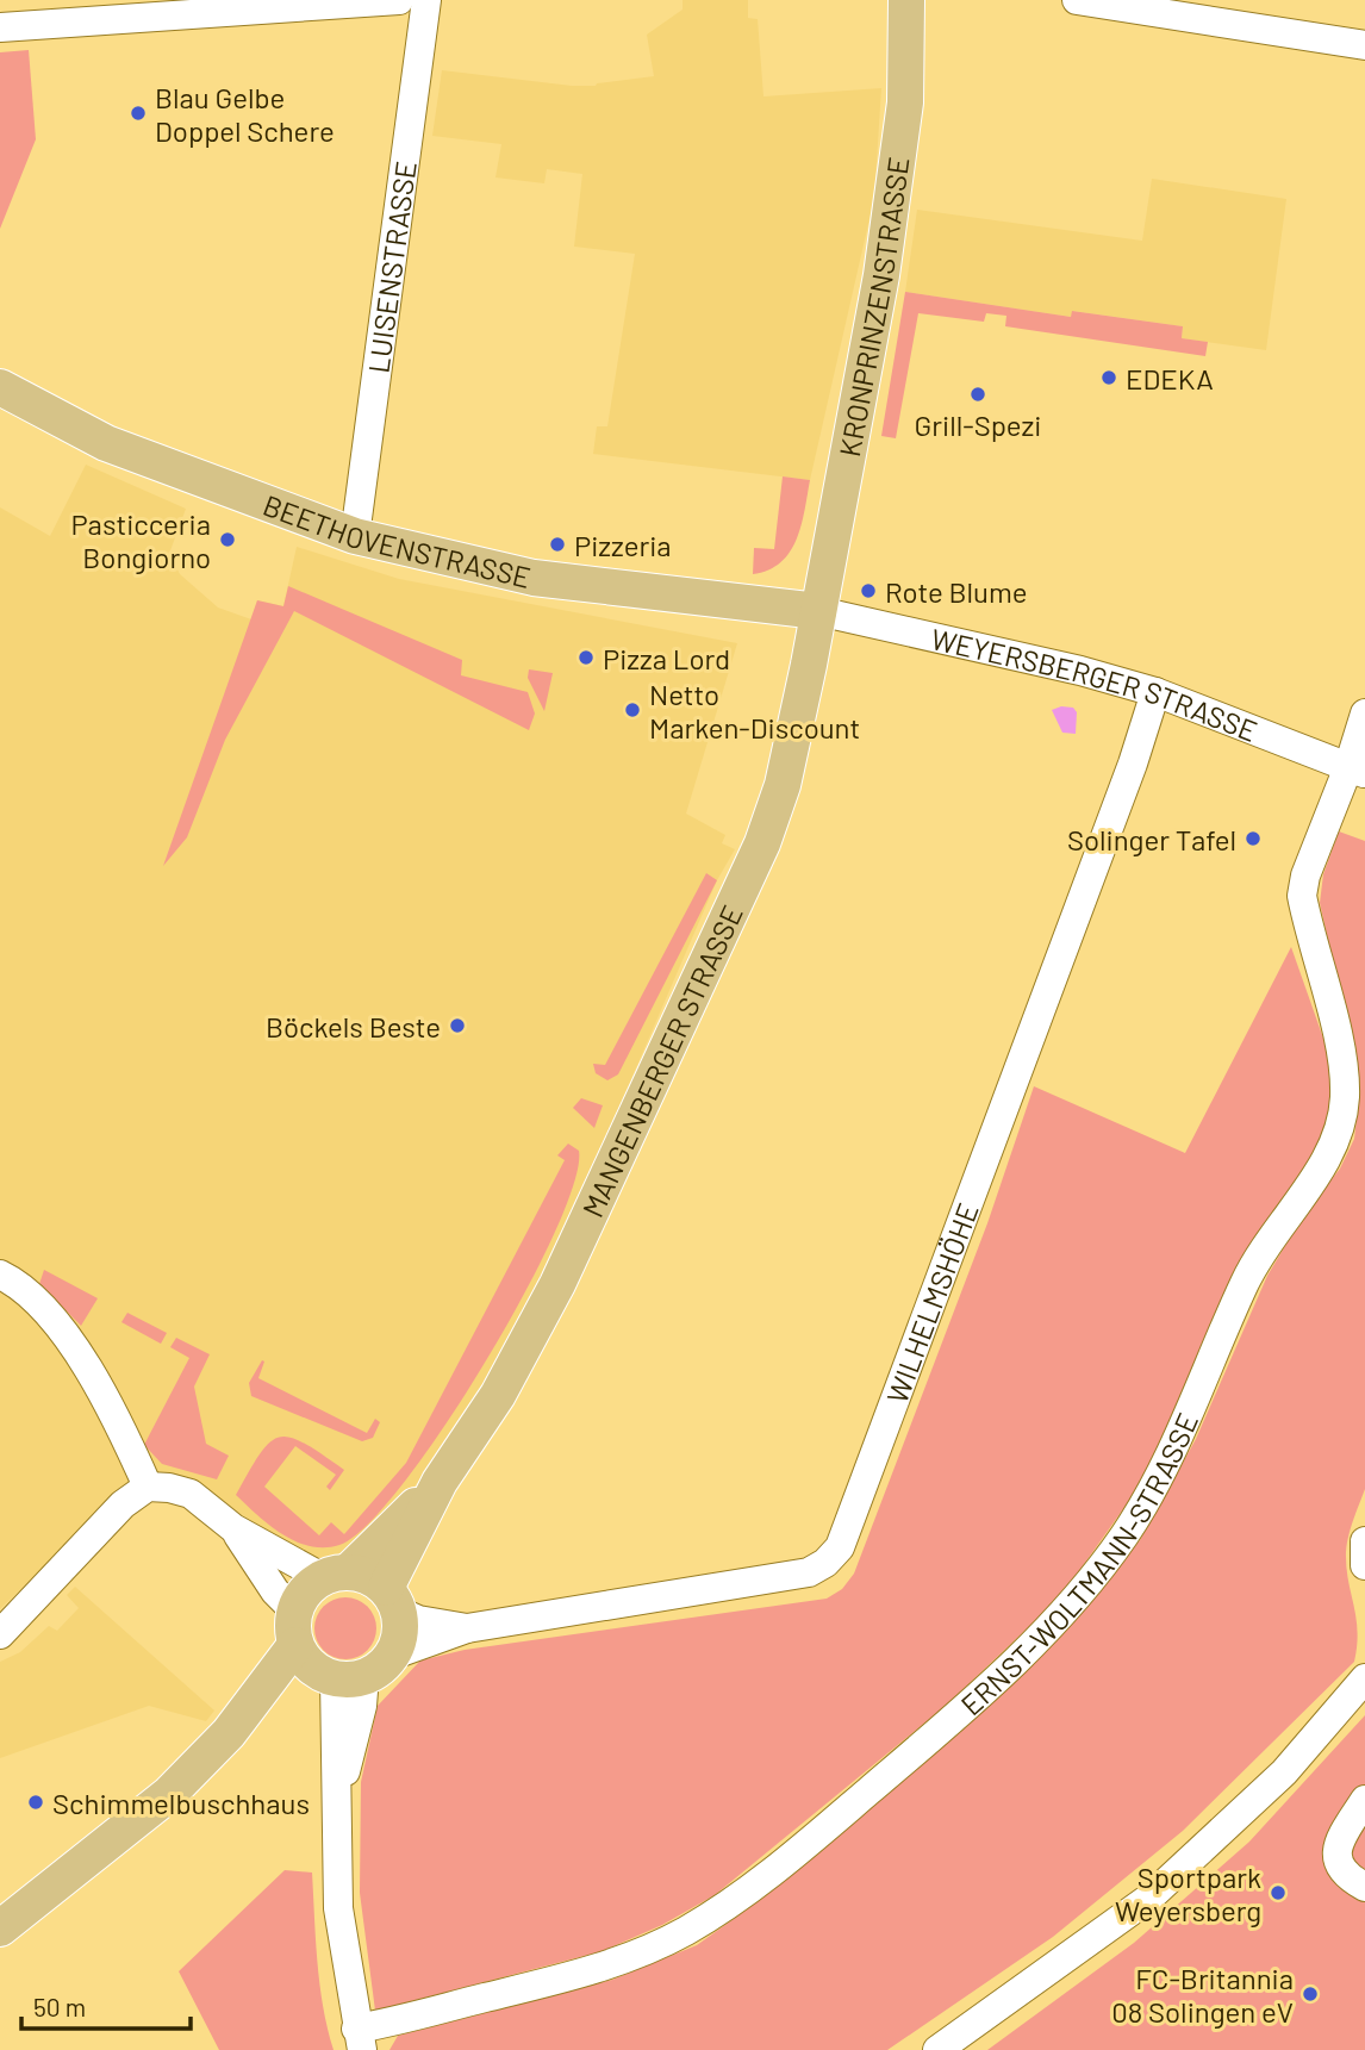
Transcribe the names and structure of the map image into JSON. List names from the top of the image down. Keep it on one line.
{"streets":{"main road":["KRONPRINZENSTRASSE","BEETHOVENSTRASSE","MANGENBERGER STRASSE"],"street":["LUISENSTRASSE","WEYERSBERGER STRASSE","WILHELMSHÖHE","ERNST-WOLTMANN-STRASSE"]},"crossings":[["LUISENSTRASSE","BEETHOVENSTRASSE"],["KRONPRINZENSTRASSE","BEETHOVENSTRASSE"],["KRONPRINZENSTRASSE","WEYERSBERGER STRASSE"],["KRONPRINZENSTRASSE","MANGENBERGER STRASSE"],["BEETHOVENSTRASSE","WEYERSBERGER STRASSE"],["BEETHOVENSTRASSE","MANGENBERGER STRASSE"],["WEYERSBERGER STRASSE","MANGENBERGER STRASSE"],["WEYERSBERGER STRASSE","WILHELMSHÖHE"],["WEYERSBERGER STRASSE","ERNST-WOLTMANN-STRASSE"],["MANGENBERGER STRASSE","WILHELMSHÖHE"]],"places":["Blau Gelbe Doppel Schere","EDEKA","Grill-Spezi","Pasticceria Bongiorno","Pizzeria","Rote Blume","Pizza Lord","Netto Marken-Discount","Solinger Tafel","Böckels Beste","Schimmelbuschhaus","Sportpark Weyersberg","FC-Britannia 08 Solingen eV"],"scale_bar":"50 m"}
